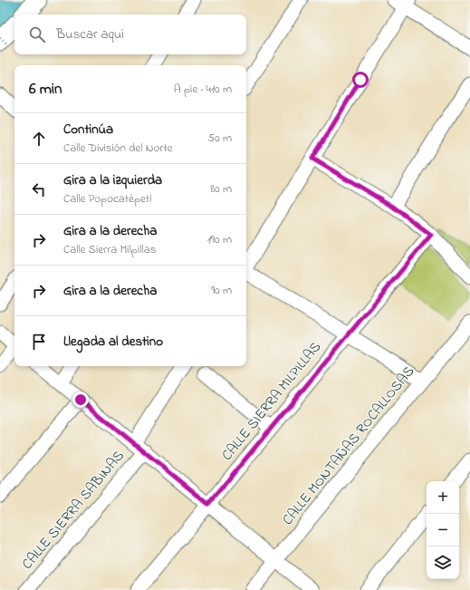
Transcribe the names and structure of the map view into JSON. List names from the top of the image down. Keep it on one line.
{"streets":{"street":["CALLE SIERRA MILPILLAS","CALLE MONTAÑAS ROCALLOSAS","CALLE SIERRA SABINAS"]},"page":{"search":"Buscar aquí","heading":["6 min","A pie · 410 m"],"list":[["Continúa","Calle División del Norte","50 m"],["Gira a la izquierda","Calle Popocatépetl","80 m"],["Gira a la derecha","Calle Sierra Milpillas","190 m"],["Gira a la derecha","90 m"],"Llegada al destino"],"map_buttons":["+","−"]}}
